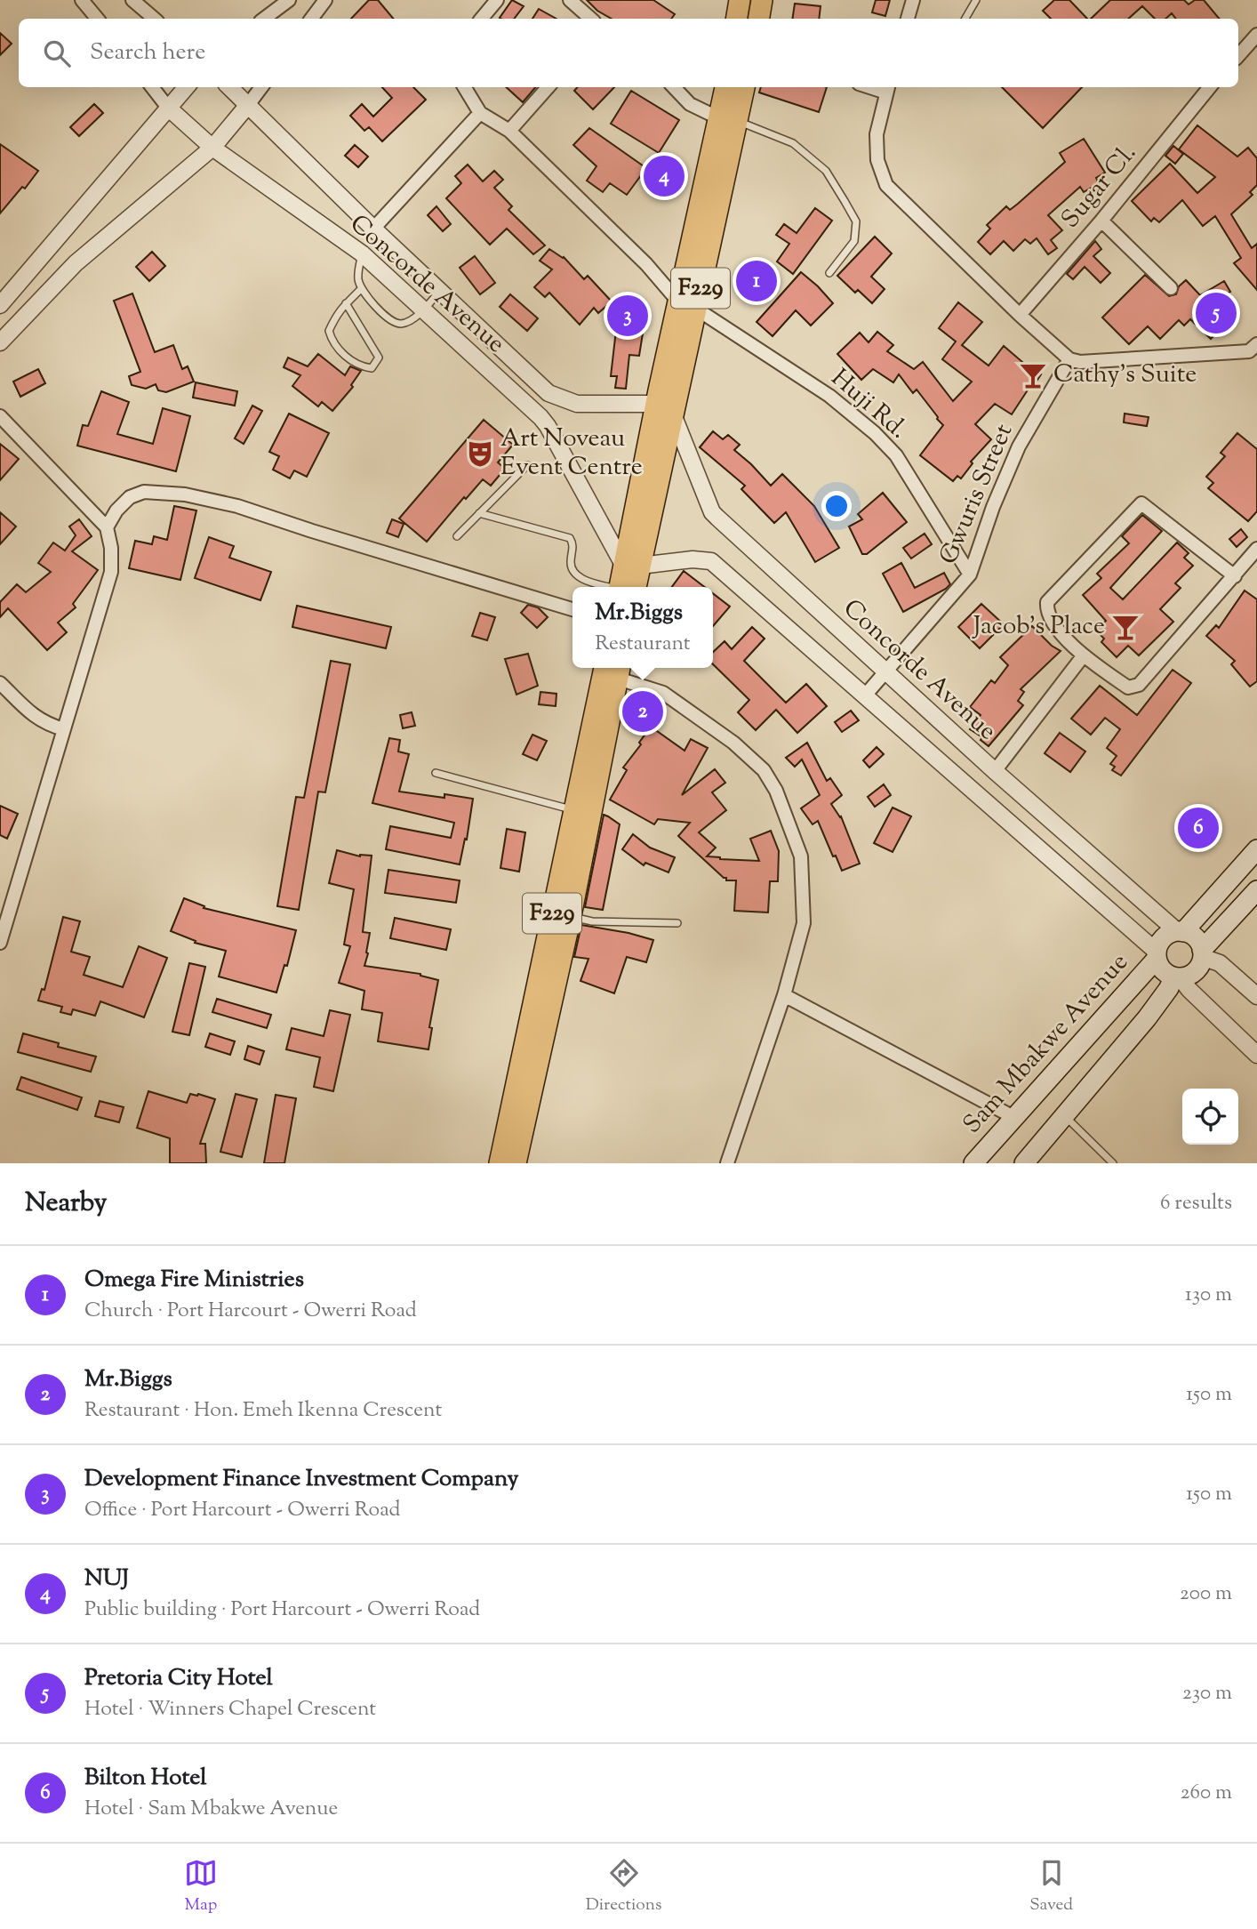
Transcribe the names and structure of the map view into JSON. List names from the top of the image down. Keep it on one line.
{"streets":{"main road":["F229","Sam Mbakwe Avenue"],"street":["Sugar Cl.","Concorde Avenue","Huji Rd.","Gwuris Street"]},"crossings":[["Concorde Avenue","F229"],["Concorde Avenue","Gwuris Street"],["Concorde Avenue","Sam Mbakwe Avenue"],["F229","Huji Rd."],["Huji Rd.","Gwuris Street"]],"places":{"bar":["Cathy's Suite","Jacob's Place"],"theatre":["Art Noveau Event Centre"]},"page":{"search":"Search here","pins":["4","1","5","3","2","6"],"popup":["Mr.Biggs","Restaurant"],"heading":["Nearby","6 results"],"list":[{"mark":"1","name":"Omega Fire Ministries","note":"Church · Port Harcourt - Owerri Road","value":"130 m"},{"mark":"2","name":"Mr.Biggs","note":"Restaurant · Hon. Emeh Ikenna Crescent","value":"150 m"},{"mark":"3","name":"Development Finance Investment Company","note":"Office · Port Harcourt - Owerri Road","value":"150 m"},{"mark":"4","name":"NUJ","note":"Public building · Port Harcourt - Owerri Road","value":"200 m"},{"mark":"5","name":"Pretoria City Hotel","note":"Hotel · Winners Chapel Crescent","value":"230 m"},{"mark":"6","name":"Bilton Hotel","note":"Hotel · Sam Mbakwe Avenue","value":"260 m"}],"nav":["Map","Directions","Saved"]}}
